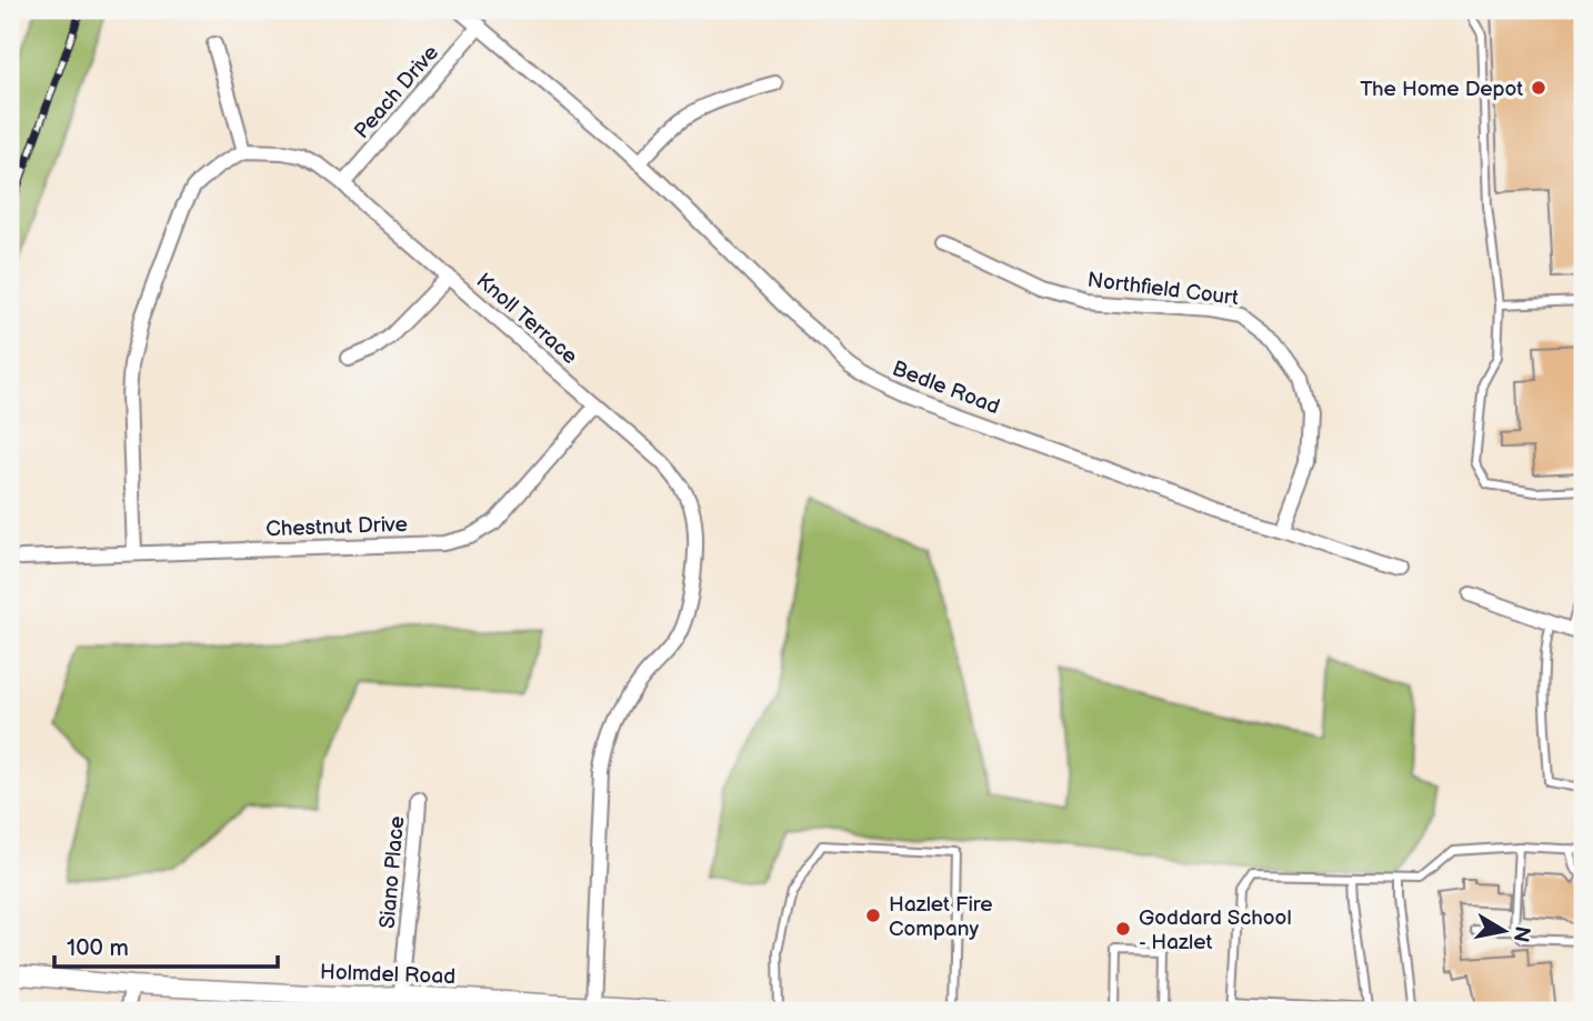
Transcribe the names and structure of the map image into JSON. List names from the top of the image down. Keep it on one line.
{"streets":{"main road":["Holmdel Road"],"street":["Peach Drive","Northfield Court","Knoll Terrace","Bedle Road","Chestnut Drive","Siano Place"]},"crossings":[["Peach Drive","Knoll Terrace"],["Peach Drive","Bedle Road"],["Northfield Court","Bedle Road"],["Knoll Terrace","Chestnut Drive"],["Knoll Terrace","Holmdel Road"],["Siano Place","Holmdel Road"]],"places":["The Home Depot","Hazlet Fire Company","Goddard School - Hazlet"],"scale_bar":"100 m","north":"right"}
